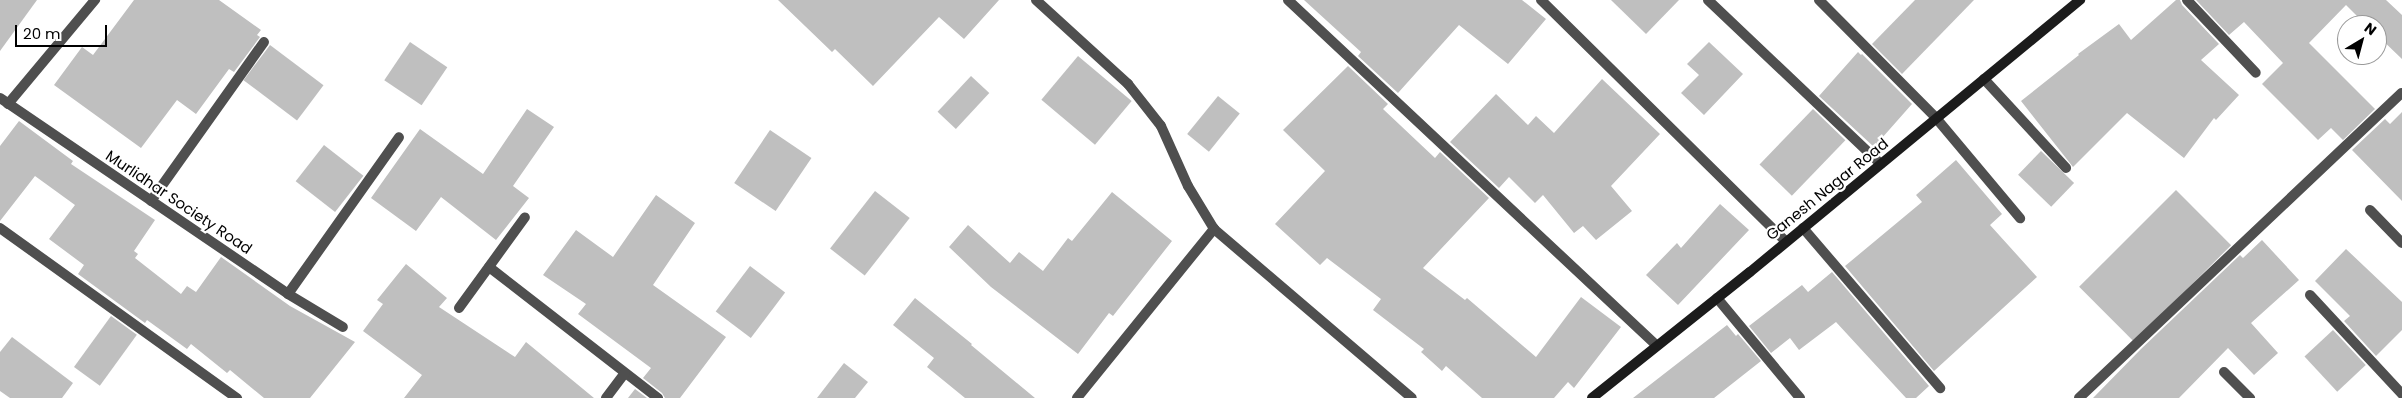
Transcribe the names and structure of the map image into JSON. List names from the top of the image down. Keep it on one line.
{"streets":{"street":["Ganesh Nagar Road","Murlidhar Society Road"]},"scale_bar":"20 m","north":"top right"}
